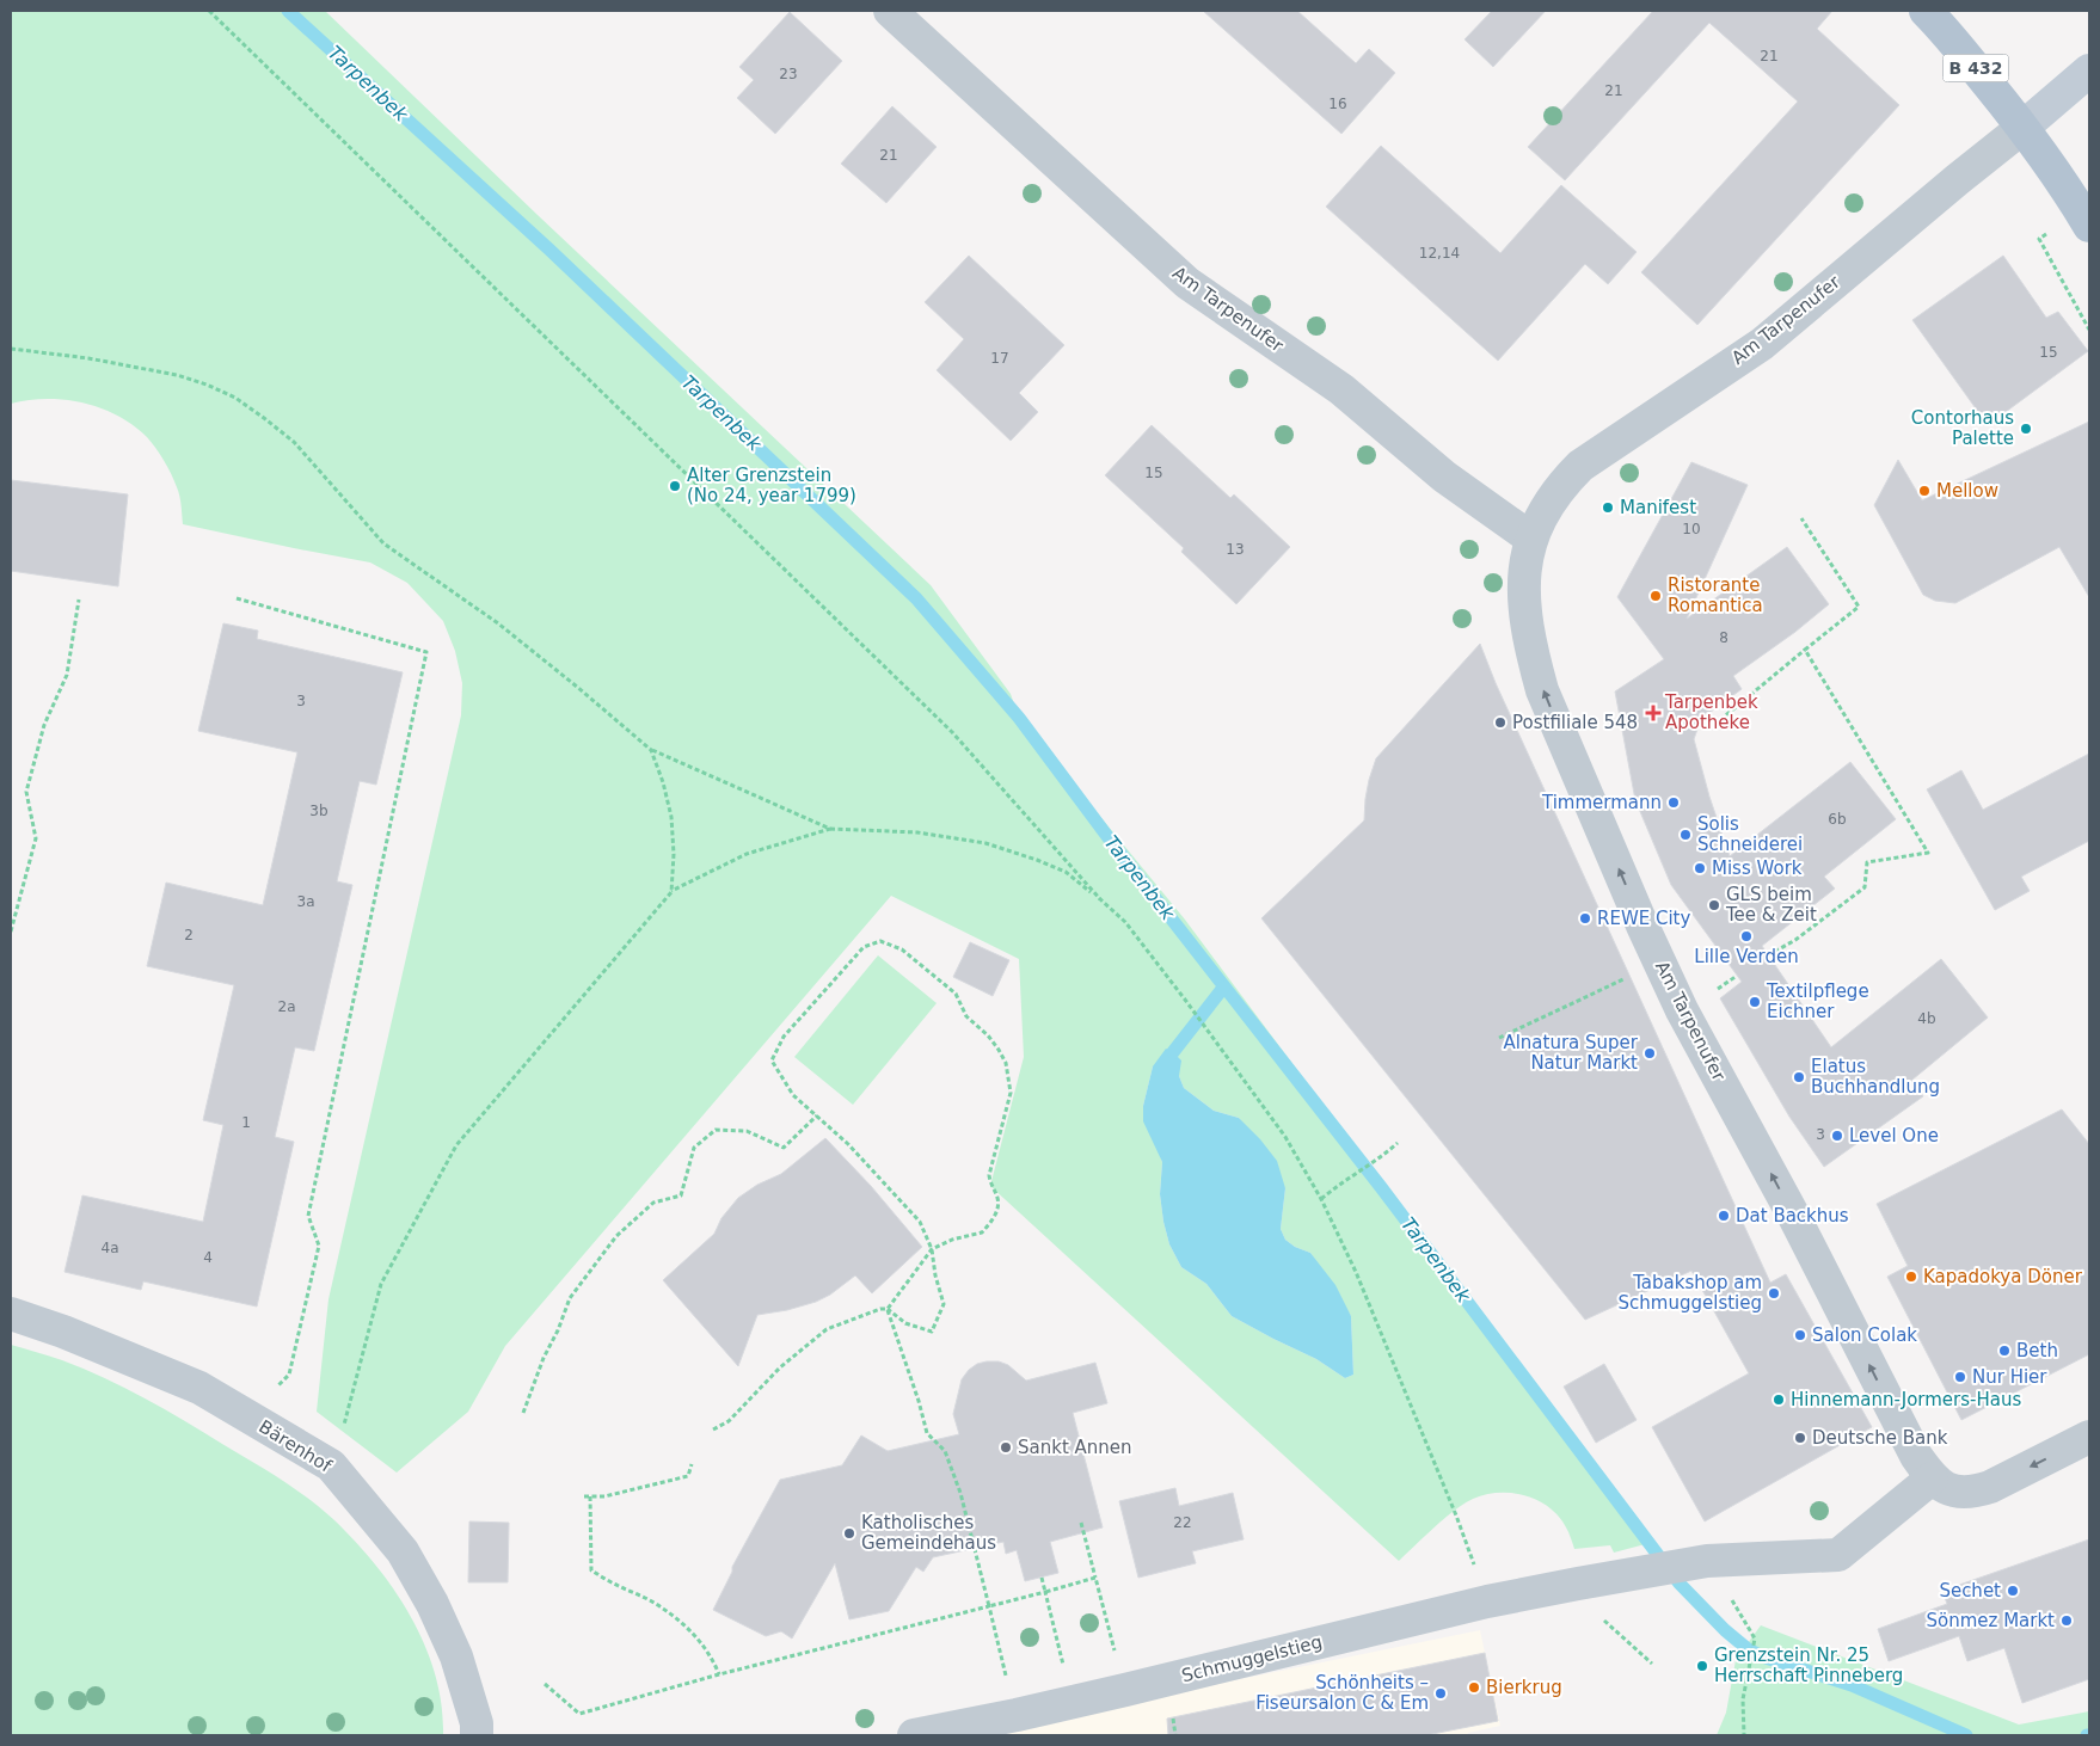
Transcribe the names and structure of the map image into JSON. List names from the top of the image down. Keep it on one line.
{"streets":{"main road":["B 432"],"street":["Am Tarpenufer","Bärenhof","Schmuggelstieg"]},"crossings":[["B 432","Am Tarpenufer"],["Am Tarpenufer","Schmuggelstieg"]],"one_way":["Am Tarpenufer"],"water":["Tarpenbek"],"places":{"other":["Contorhaus Palette","Alter Grenzstein (No 24, year 1799)","Mellow","Manifest","Ristorante Romantica","Postfiliale 548","Timmermann","Solis Schneiderei","Miss Work","GLS beim Tee & Zeit","REWE City","Lille Verden","Textilpflege Eichner","Alnatura Super Natur Markt","Elatus Buchhandlung","Level One","Dat Backhus","Kapadokya Döner","Tabakshop am Schmuggelstieg","Salon Colak","Beth","Nur Hier","Hinnemann-Jormers-Haus","Deutsche Bank","Sankt Annen","Katholisches Gemeindehaus","Sechet","Sönmez Markt","Grenzstein Nr. 25 Herrschaft Pinneberg","Bierkrug","Schönheits – Fiseursalon C & Em"],"health":["Tarpenbek Apotheke"]},"house_numbers":["21","23","21","16","21","12,14","15","17","15","10","13","8","3","3b","6b","3a","2","2a","4b","1","3","4a","4","22"]}
